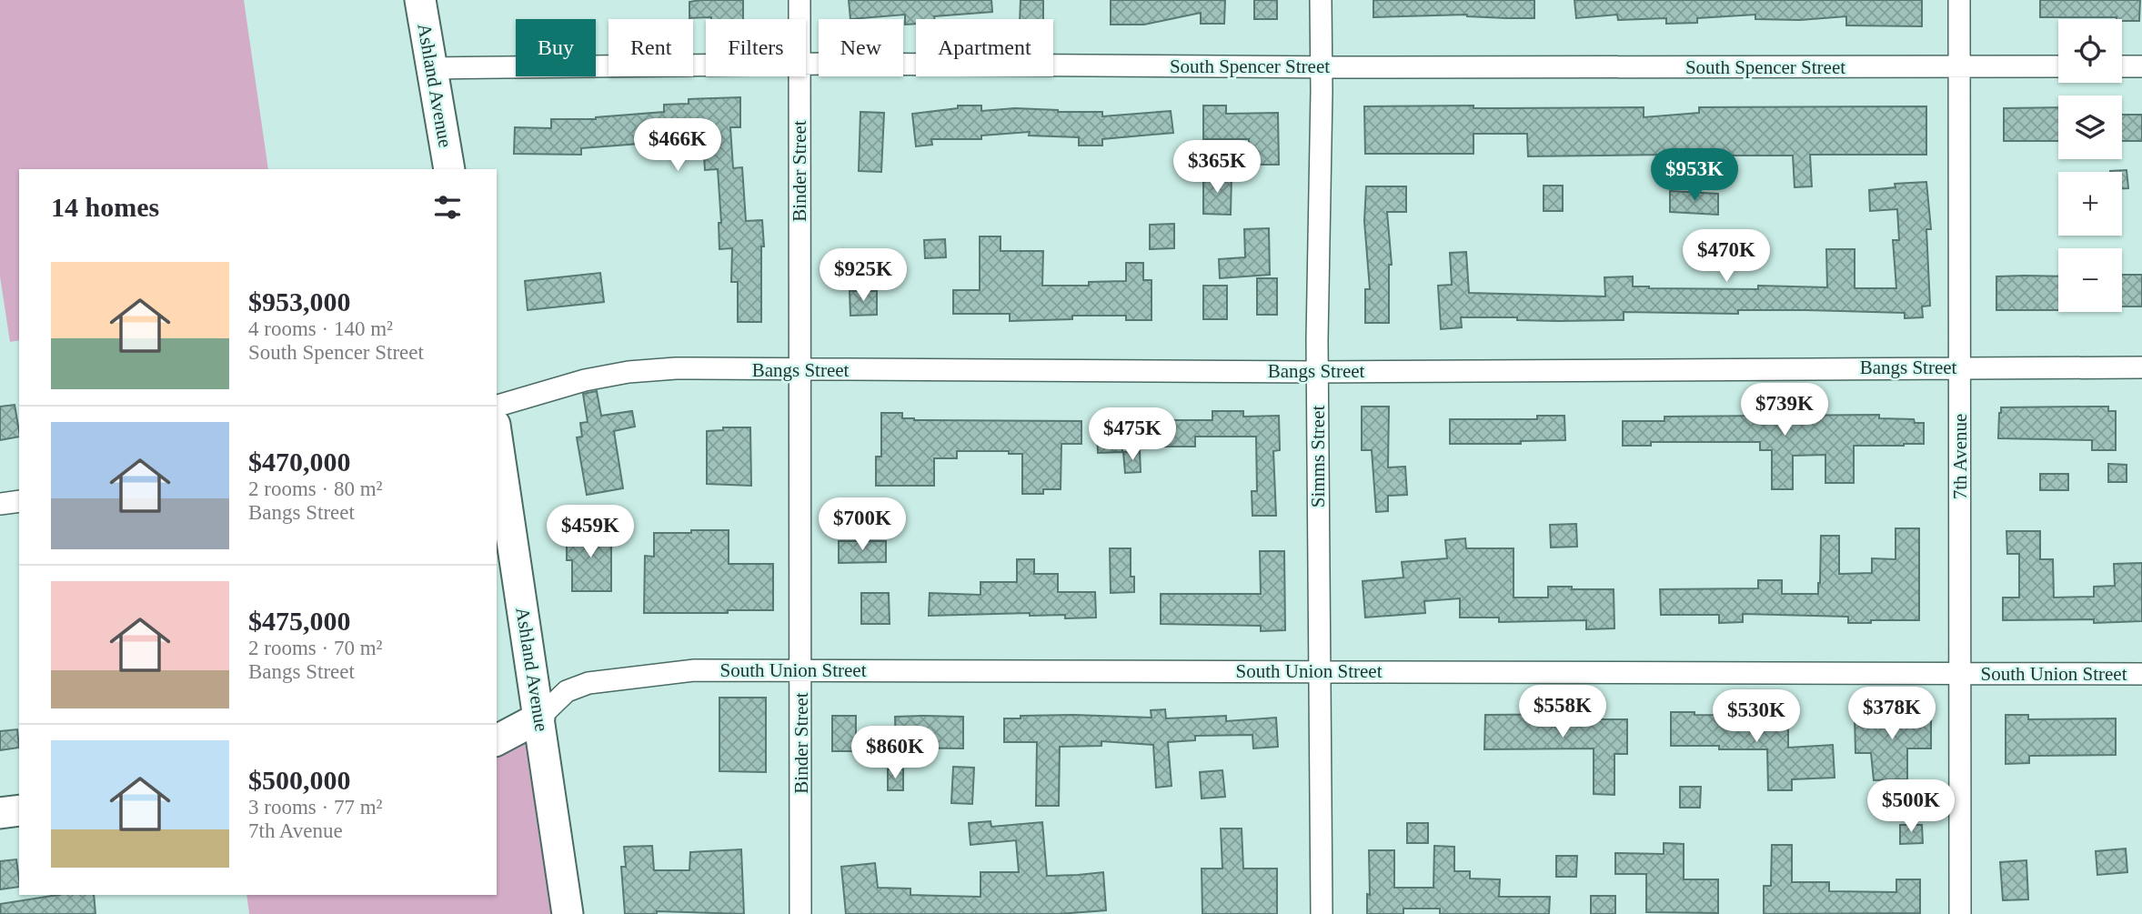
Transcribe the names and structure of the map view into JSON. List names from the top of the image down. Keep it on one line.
{"streets":{"street":["South Spencer Street","Ashland Avenue","Binder Street","Bangs Street","Simms Street","7th Avenue","South Union Street"]},"crossings":[["South Spencer Street","Ashland Avenue"],["South Spencer Street","Simms Street"],["South Spencer Street","7th Avenue"],["Ashland Avenue","South Union Street"],["Binder Street","Bangs Street"],["Binder Street","South Union Street"],["Bangs Street","Simms Street"],["Bangs Street","7th Avenue"],["Simms Street","South Union Street"],["7th Avenue","South Union Street"]],"page":{"map_buttons":["+","−"],"chip":["Buy","Rent","Filters","New","Apartment"],"price":["$466K","$365K","$953K","$470K","$925K","$739K","$475K","$700K","$459K","$558K","$378K","$530K","$860K","$500K"],"heading":"14 homes","list":[{"name":"$953,000","note":"4 rooms · 140 m² · South Spencer Street"},{"name":"$470,000","note":"2 rooms · 80 m² · Bangs Street"},{"name":"$475,000","note":"2 rooms · 70 m² · Bangs Street"},{"name":"$500,000","note":"3 rooms · 77 m² · 7th Avenue"}]}}
